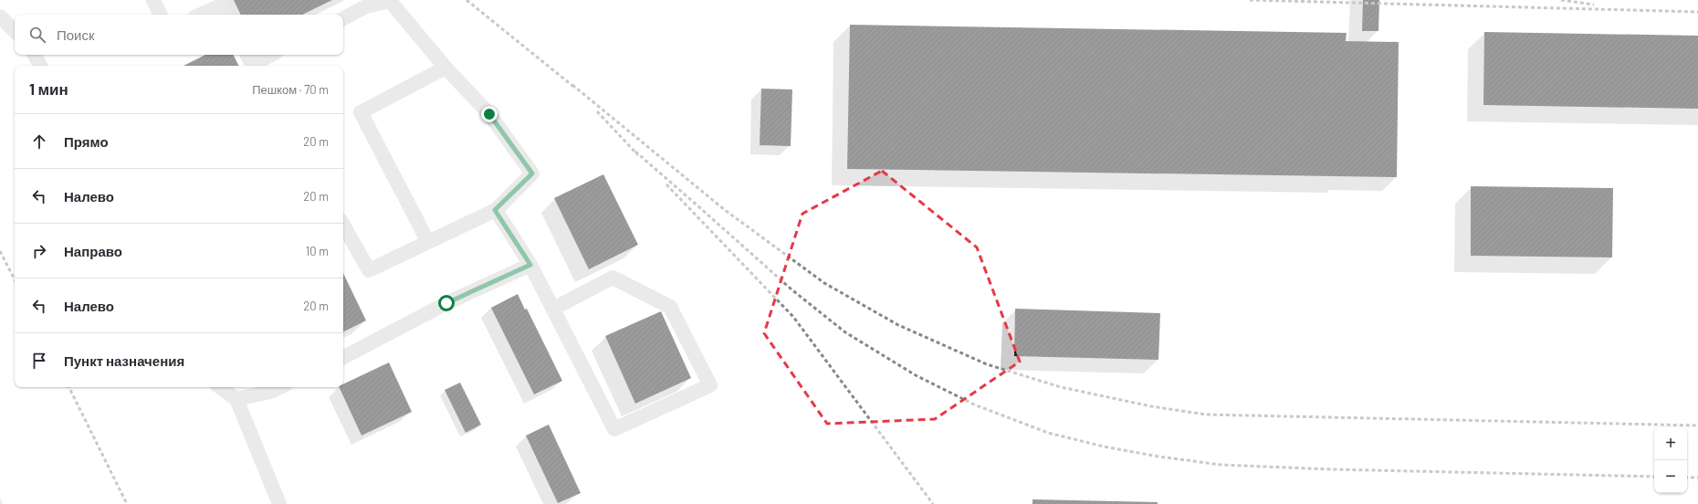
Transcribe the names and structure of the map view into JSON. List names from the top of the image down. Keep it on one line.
{"page":{"search":"Поиск","heading":["1 мин","Пешком · 70 m"],"list":[["Прямо","20 m"],["Налево","20 m"],["Направо","10 m"],["Налево","20 m"],"Пункт назначения"],"map_buttons":["+","−"]}}
